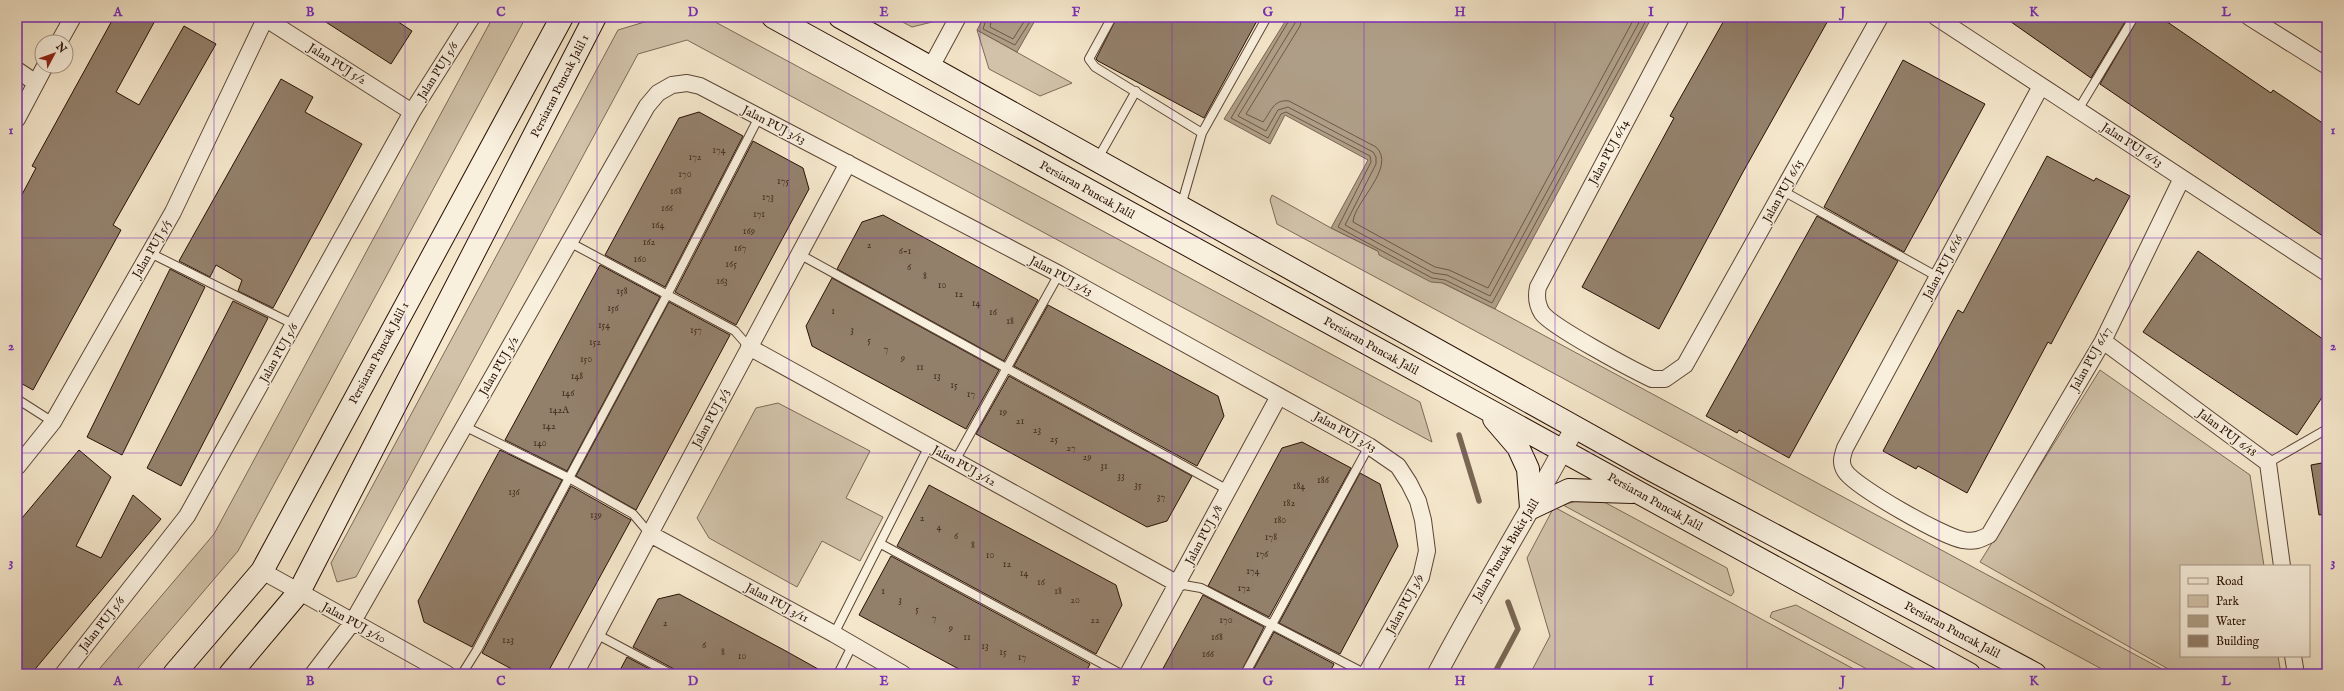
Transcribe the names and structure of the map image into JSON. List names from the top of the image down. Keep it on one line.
{"streets":{"main road":["Persiaran Puncak Jalil 1","Persiaran Puncak Jalil"],"street":["Jalan PUJ 5/2","Jalan PUJ 5/6","Jalan PUJ 3/13","Jalan PUJ 6/13","Jalan PUJ 6/14","Jalan PUJ 6/15","Jalan PUJ 5/5","Jalan PUJ 6/16","Jalan PUJ 6/17","Jalan PUJ 3/2","Jalan PUJ 3/3","Jalan PUJ 6/18","Jalan PUJ 3/12","Jalan PUJ 3/8","Jalan Puncak Bukit Jalil","Jalan PUJ 3/11","Jalan PUJ 3/9","Jalan PUJ 3/10"]},"crossings":[["Jalan PUJ 5/2","Jalan PUJ 5/6"],["Jalan PUJ 5/2","Jalan PUJ 5/5"],["Persiaran Puncak Jalil 1","Jalan PUJ 3/10"],["Jalan PUJ 3/13","Jalan PUJ 3/2"],["Jalan PUJ 3/13","Jalan PUJ 3/3"],["Jalan PUJ 3/13","Jalan PUJ 3/8"],["Jalan PUJ 3/13","Jalan PUJ 3/9"],["Jalan PUJ 6/13","Jalan PUJ 6/16"],["Jalan PUJ 6/13","Jalan PUJ 6/17"],["Jalan PUJ 6/14","Jalan PUJ 6/15"],["Persiaran Puncak Jalil","Jalan Puncak Bukit Jalil"],["Jalan PUJ 6/16","Jalan PUJ 6/17"],["Jalan PUJ 6/17","Jalan PUJ 6/18"],["Jalan PUJ 3/2","Jalan PUJ 3/10"],["Jalan PUJ 3/3","Jalan PUJ 3/12"],["Jalan PUJ 3/3","Jalan PUJ 3/11"],["Jalan PUJ 3/12","Jalan PUJ 3/8"]],"house_numbers":["174","172","170","175","168","173","166","171","164","169","162","2","167","6-1","160","165","6","8","163","10","158","12","14","156","1","16","18","154","157","3","5","152","7","9","150","11","148","13","15","146","17","142A","19","21","142","23","25","140","27","29","31","33","186","35","184","136","37","182","139","2","180","4","6","178","8","176","10","12","174","14","16","172","1","18","3","20","5","7","22","170","2","9","11","168","123","6","13","8","15","166","10","17"],"legend":["Road","Park","Water","Building"],"north":"top right","grid":{"columns":["A","B","C","D","E","F","G","H","I","J","K","L"],"rows":["1","2","3"]}}
